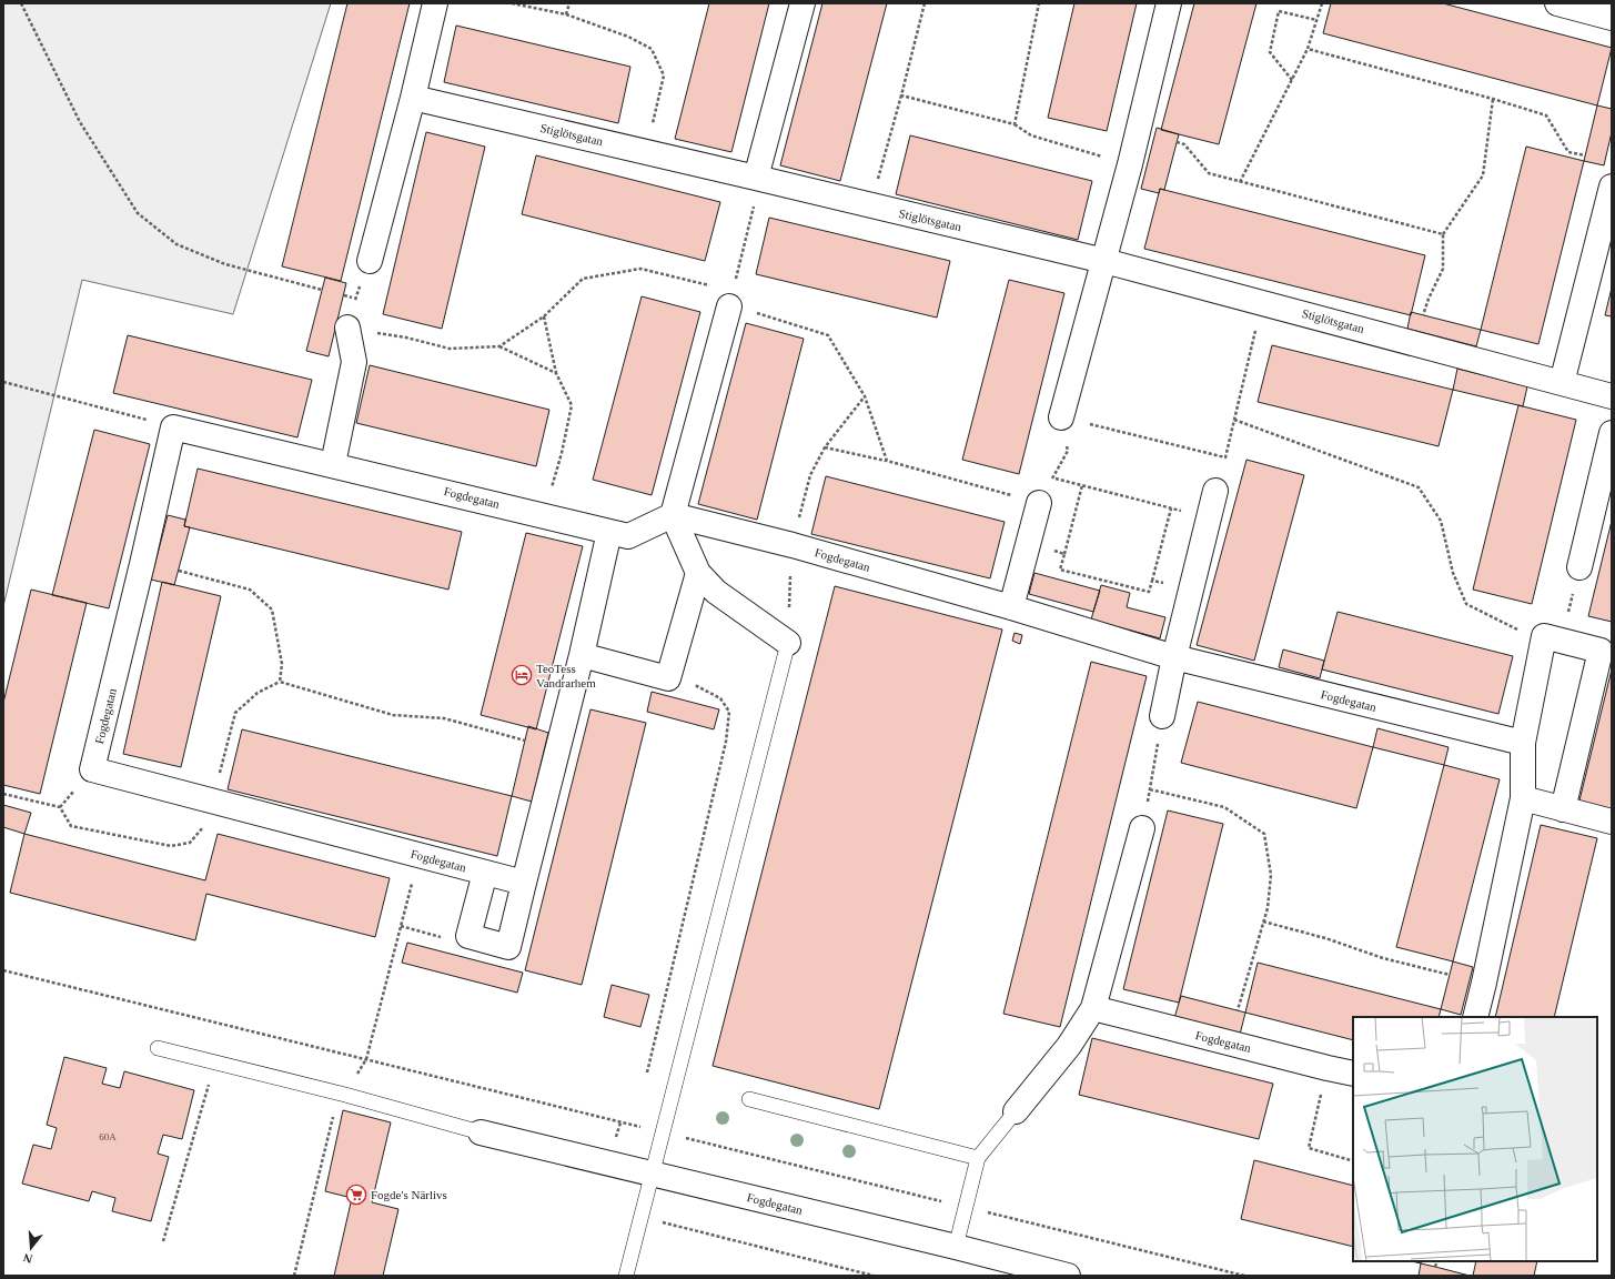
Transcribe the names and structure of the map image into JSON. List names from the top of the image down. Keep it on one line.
{"streets":{"street":["Stiglötsgatan","Fogdegatan"]},"places":{"hotel":["TeoTess Vandrarhem"],"supermarket":["Fogde's Närlivs"]},"house_numbers":["60A"],"north":"bottom"}
